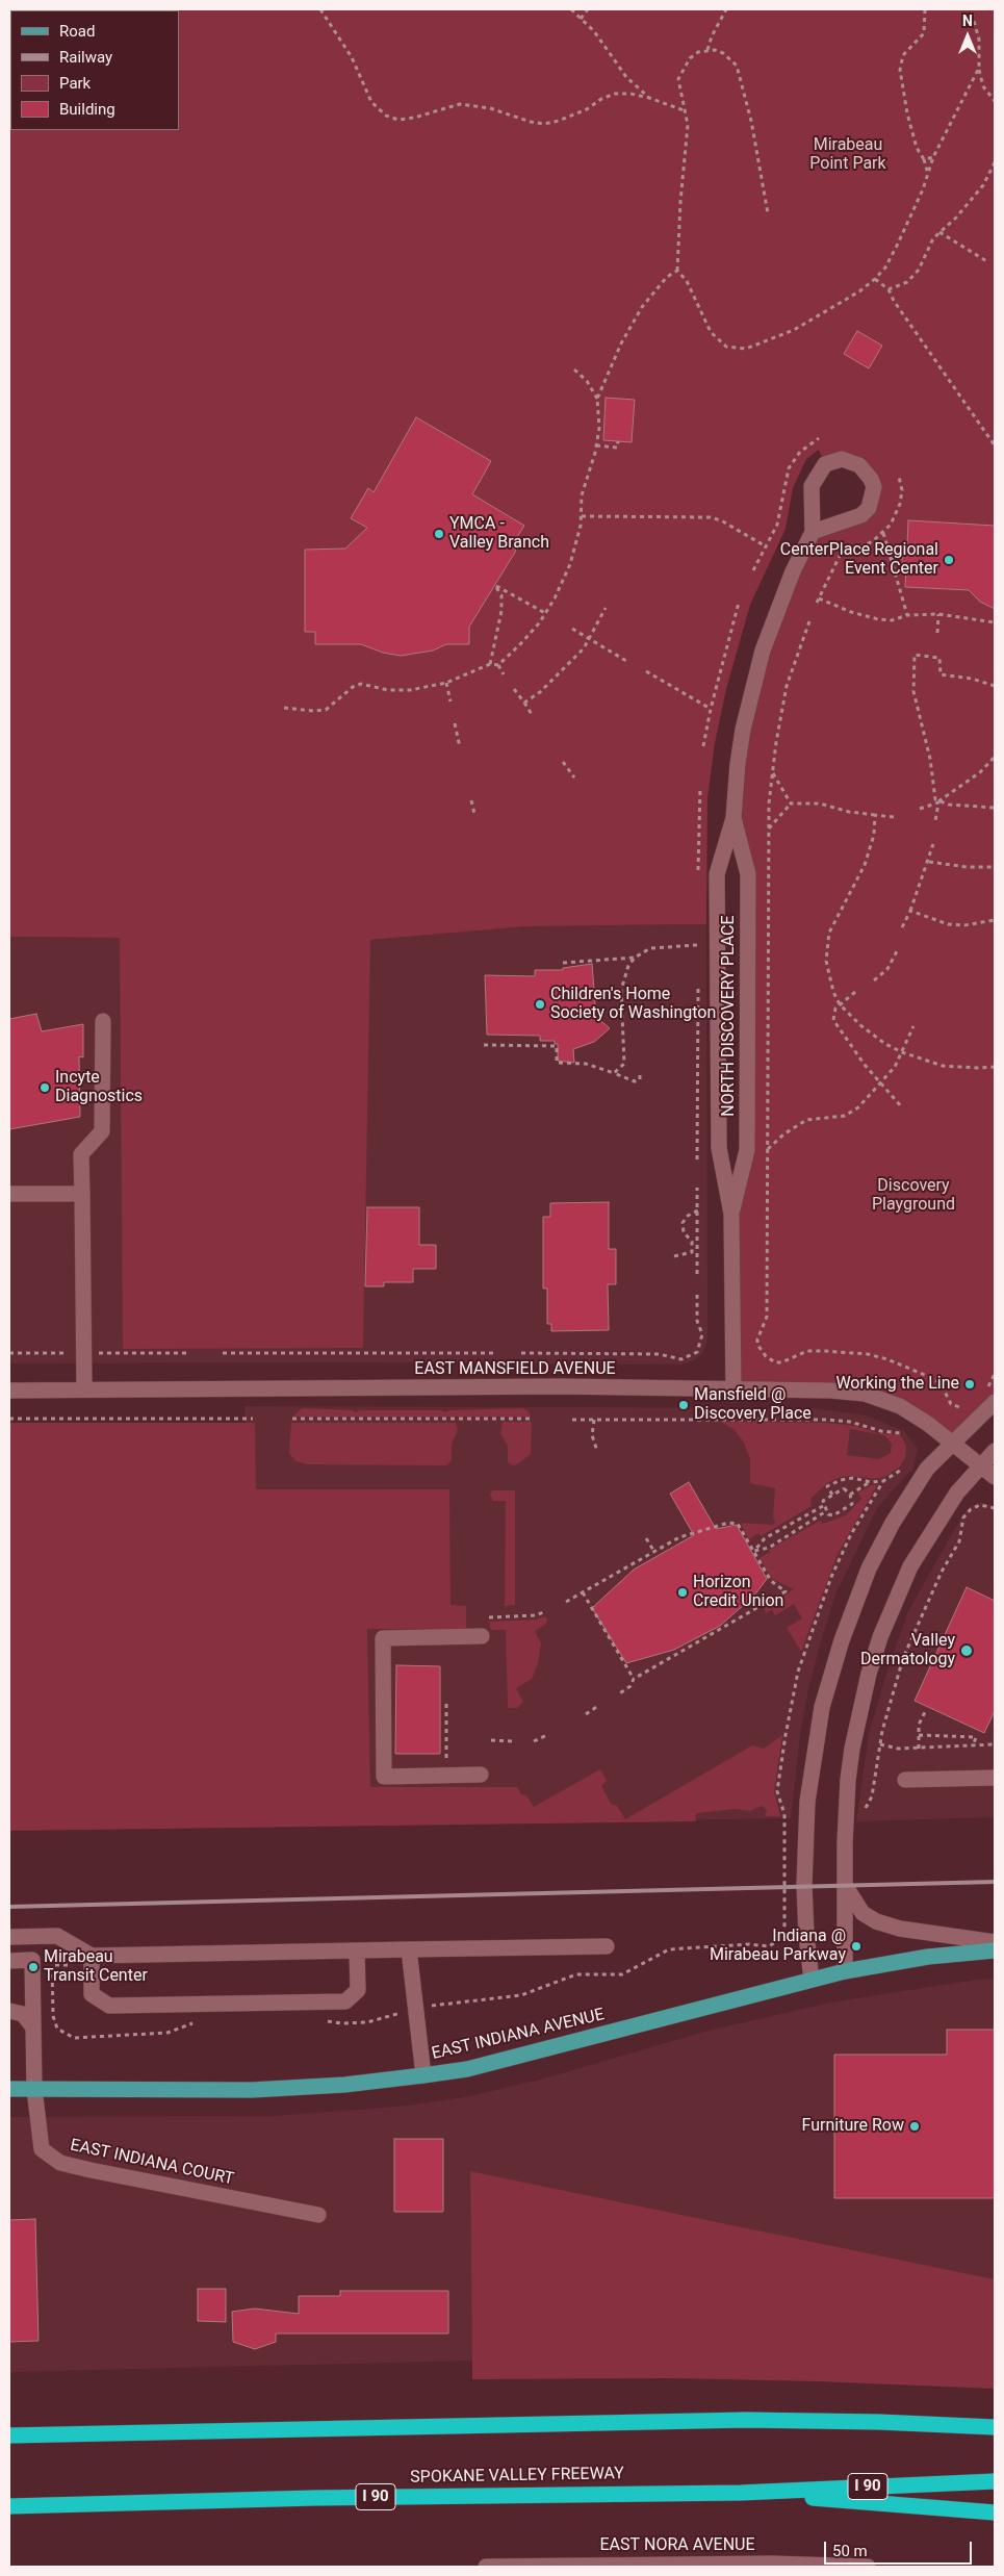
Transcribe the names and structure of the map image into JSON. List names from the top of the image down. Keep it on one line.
{"streets":{"highway":["SPOKANE VALLEY FREEWAY","I 90"],"main road":["EAST INDIANA AVENUE"],"street":["NORTH DISCOVERY PLACE","EAST MANSFIELD AVENUE","EAST INDIANA COURT","EAST NORA AVENUE"]},"crossings":[["NORTH DISCOVERY PLACE","EAST MANSFIELD AVENUE"],["EAST INDIANA AVENUE","EAST INDIANA COURT"]],"parks":["Mirabeau Point Park","Discovery Playground"],"places":["YMCA - Valley Branch","CenterPlace Regional Event Center","Children's Home Society of Washington","Incyte Diagnostics","Working the Line","Mansfield @ Discovery Place","Horizon Credit Union","Valley Dermatology","Indiana @ Mirabeau Parkway","Mirabeau Transit Center","Furniture Row"],"legend":["Road","Railway","Park","Building"],"scale_bar":"50 m","north":"top"}
